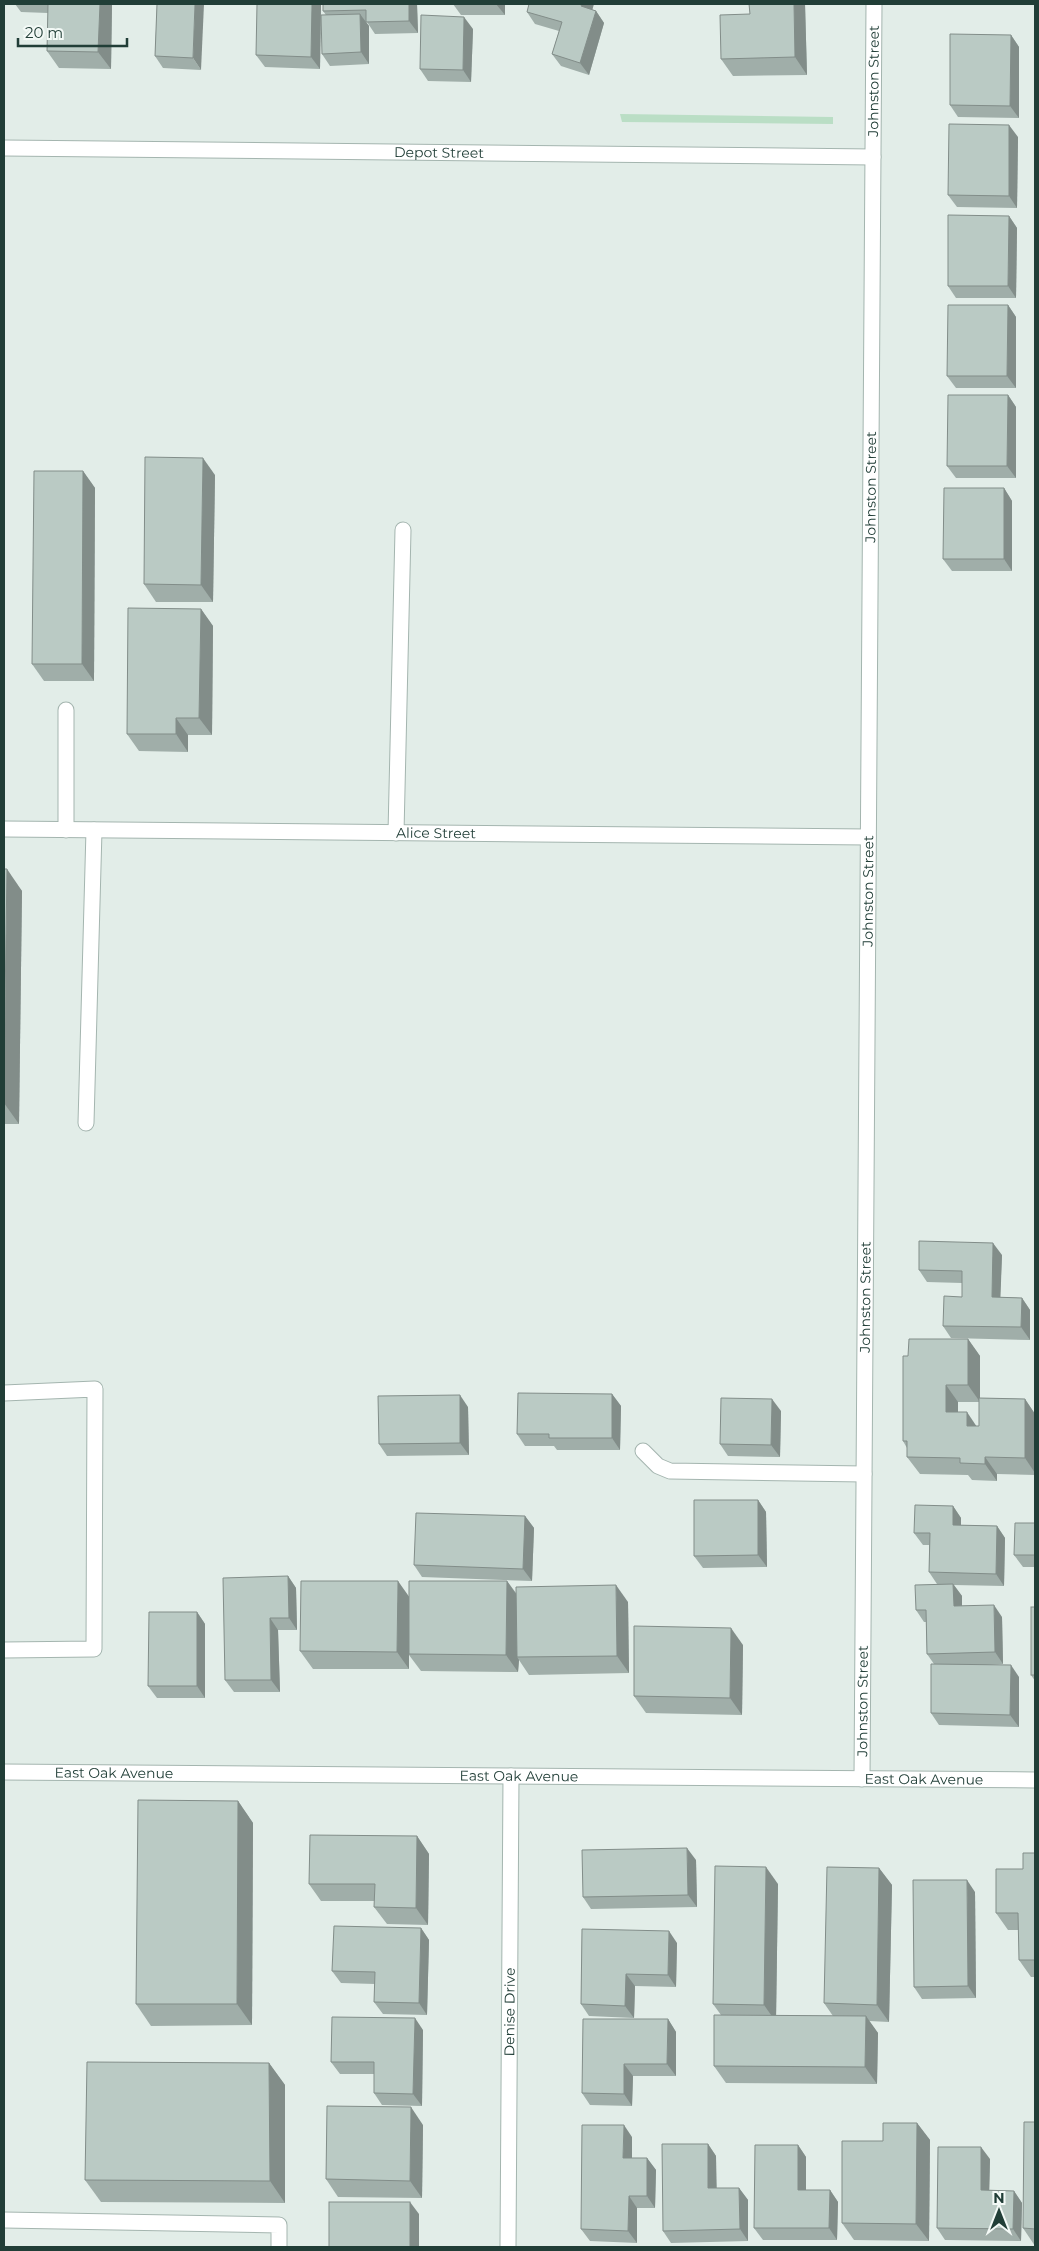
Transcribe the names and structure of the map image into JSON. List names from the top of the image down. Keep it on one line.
{"streets":{"street":["Johnston Street","Depot Street","Alice Street","East Oak Avenue","Denise Drive"]},"crossings":[["Johnston Street","Depot Street"],["Johnston Street","Alice Street"],["Johnston Street","East Oak Avenue"],["East Oak Avenue","Denise Drive"]],"scale_bar":"20 m","north":"top"}
